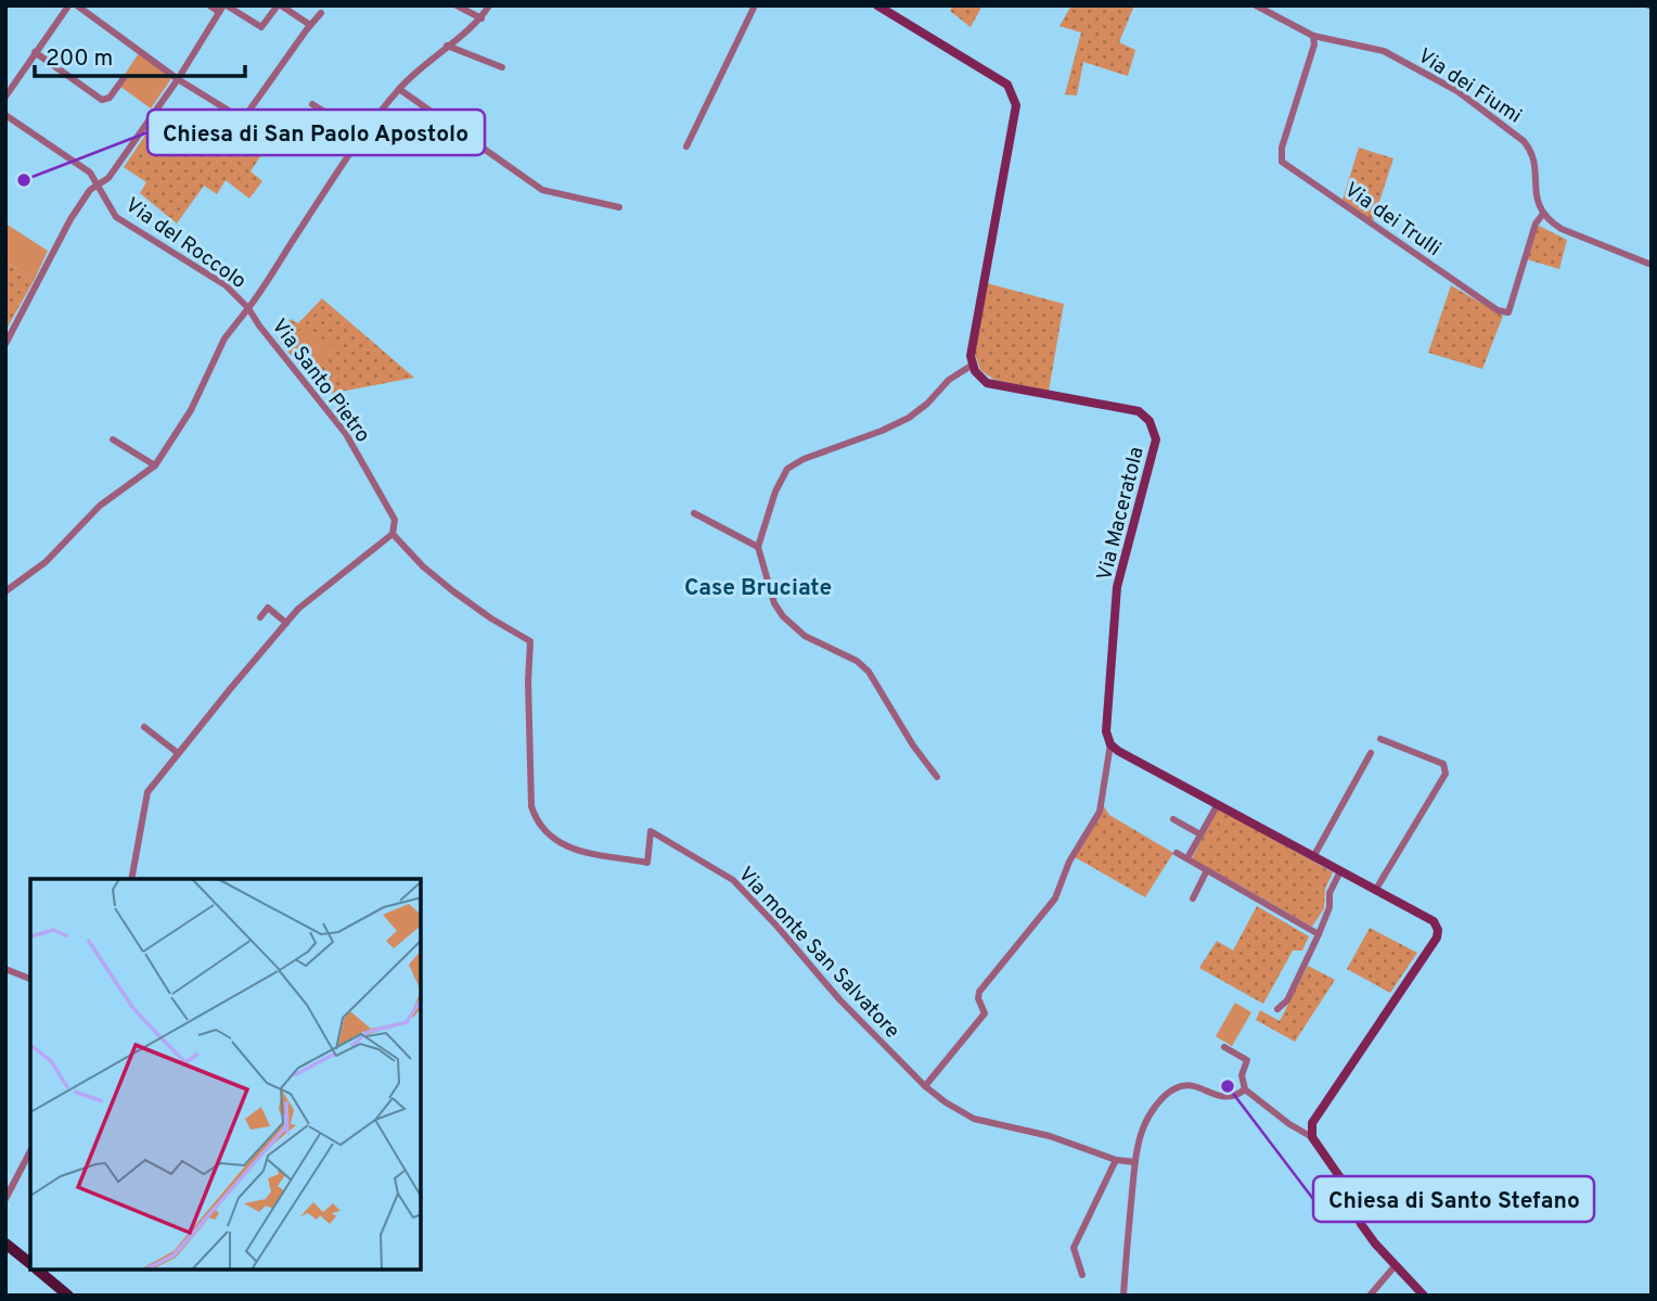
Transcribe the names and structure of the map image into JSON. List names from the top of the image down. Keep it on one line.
{"streets":{"street":["Via dei Fiumi","Via dei Trulli","Via del Roccolo","Via Santo Pietro","Via Maceratola","Via monte San Salvatore"]},"crossings":[["Via dei Fiumi","Via dei Trulli"],["Via del Roccolo","Via Santo Pietro"],["Via Santo Pietro","Via monte San Salvatore"]],"districts":["Case Bruciate"],"places":["Chiesa di San Paolo Apostolo","Chiesa di Santo Stefano"],"scale_bar":"200 m"}
